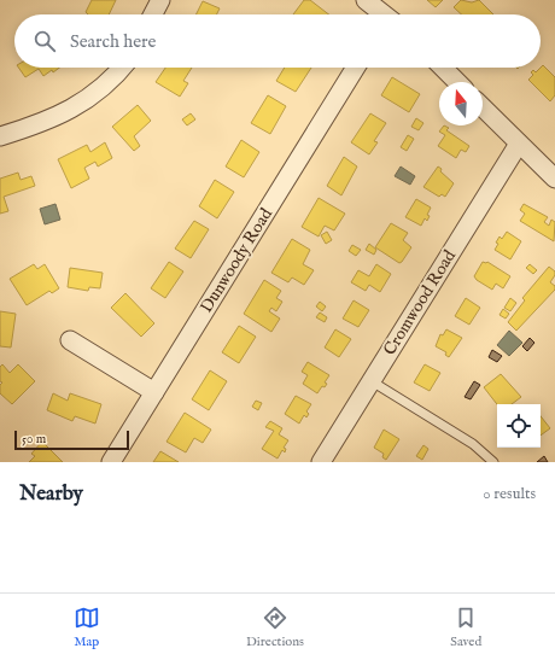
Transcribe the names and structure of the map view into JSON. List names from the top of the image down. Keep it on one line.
{"streets":{"street":["Dunwoody Road","Cromwood Road"]},"scale_bar":"50 m","north":"top","page":{"search":"Search here","scale":"50 m","heading":["Nearby","0 results"],"nav":["Map","Directions","Saved"]}}
